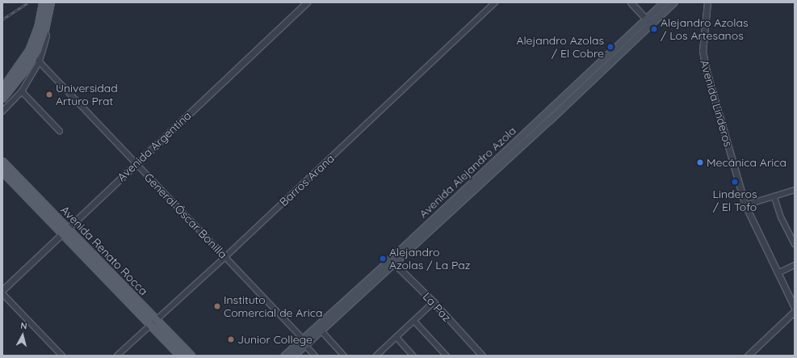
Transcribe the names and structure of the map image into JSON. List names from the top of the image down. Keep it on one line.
{"streets":{"main road":["Avenida Alejandro Azola","Avenida Renato Rocca"],"street":["Avenida Linderos","Avenida Argentina","Barros Arana","General Óscar Bonilla","La Paz"]},"crossings":[["Avenida Argentina","General Óscar Bonilla"],["Avenida Argentina","Avenida Renato Rocca"],["Avenida Alejandro Azola","General Óscar Bonilla"],["Avenida Alejandro Azola","La Paz"],["Barros Arana","General Óscar Bonilla"],["Barros Arana","Avenida Renato Rocca"]],"places":["Alejandro Azolas / Los Artesanos","Alejandro Azolas / El Cobre","Universidad Arturo Prat","Mecánica Arica","Linderos / El Tofo","Alejandro Azolas / La Paz","Instituto Comercial de Arica","Junior College"],"north":"top"}
